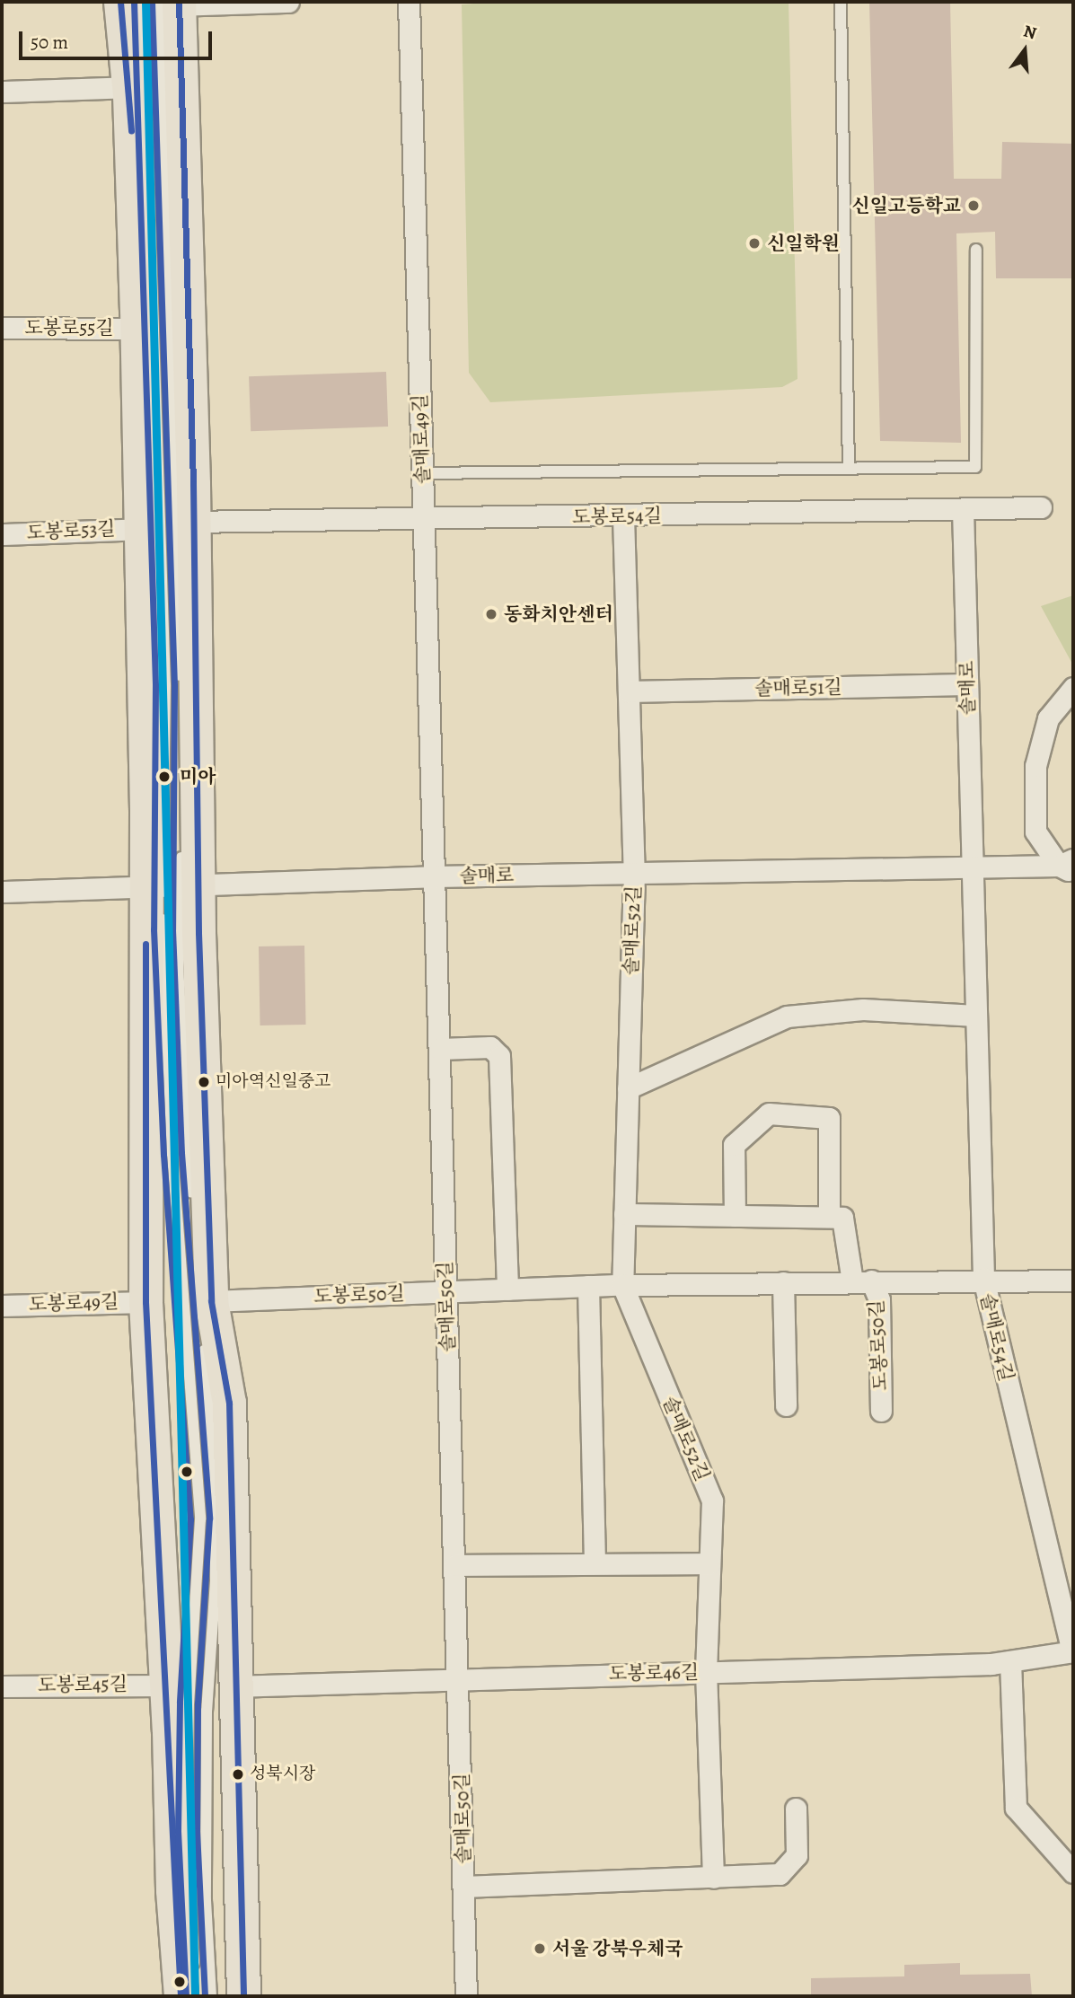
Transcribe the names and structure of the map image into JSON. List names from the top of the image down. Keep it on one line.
{"streets":{"street":["도봉로55길","솔매로49길","도봉로54길","도봉로53길","솔매로51길","솔매로","솔매로52길","도봉로50길","도봉로49길","솔매로50길","솔매로54길","도봉로46길","도봉로45길"]},"crossings":[["솔매로49길","도봉로54길"],["솔매로49길","솔매로"],["솔매로49길","솔매로50길"],["도봉로54길","솔매로"],["솔매로51길","솔매로"],["솔매로","솔매로52길"],["솔매로","솔매로50길"],["솔매로","솔매로54길"],["솔매로52길","도봉로50길"],["솔매로52길","도봉로46길"],["도봉로50길","솔매로50길"],["도봉로50길","솔매로54길"],["솔매로50길","도봉로46길"],["솔매로54길","도봉로46길"]],"places":["신일고등학교","신일학원","동화치안센터","미아","미아역신일중고","성북시장","서울 강북우체국"],"scale_bar":"50 m","north":"top"}
